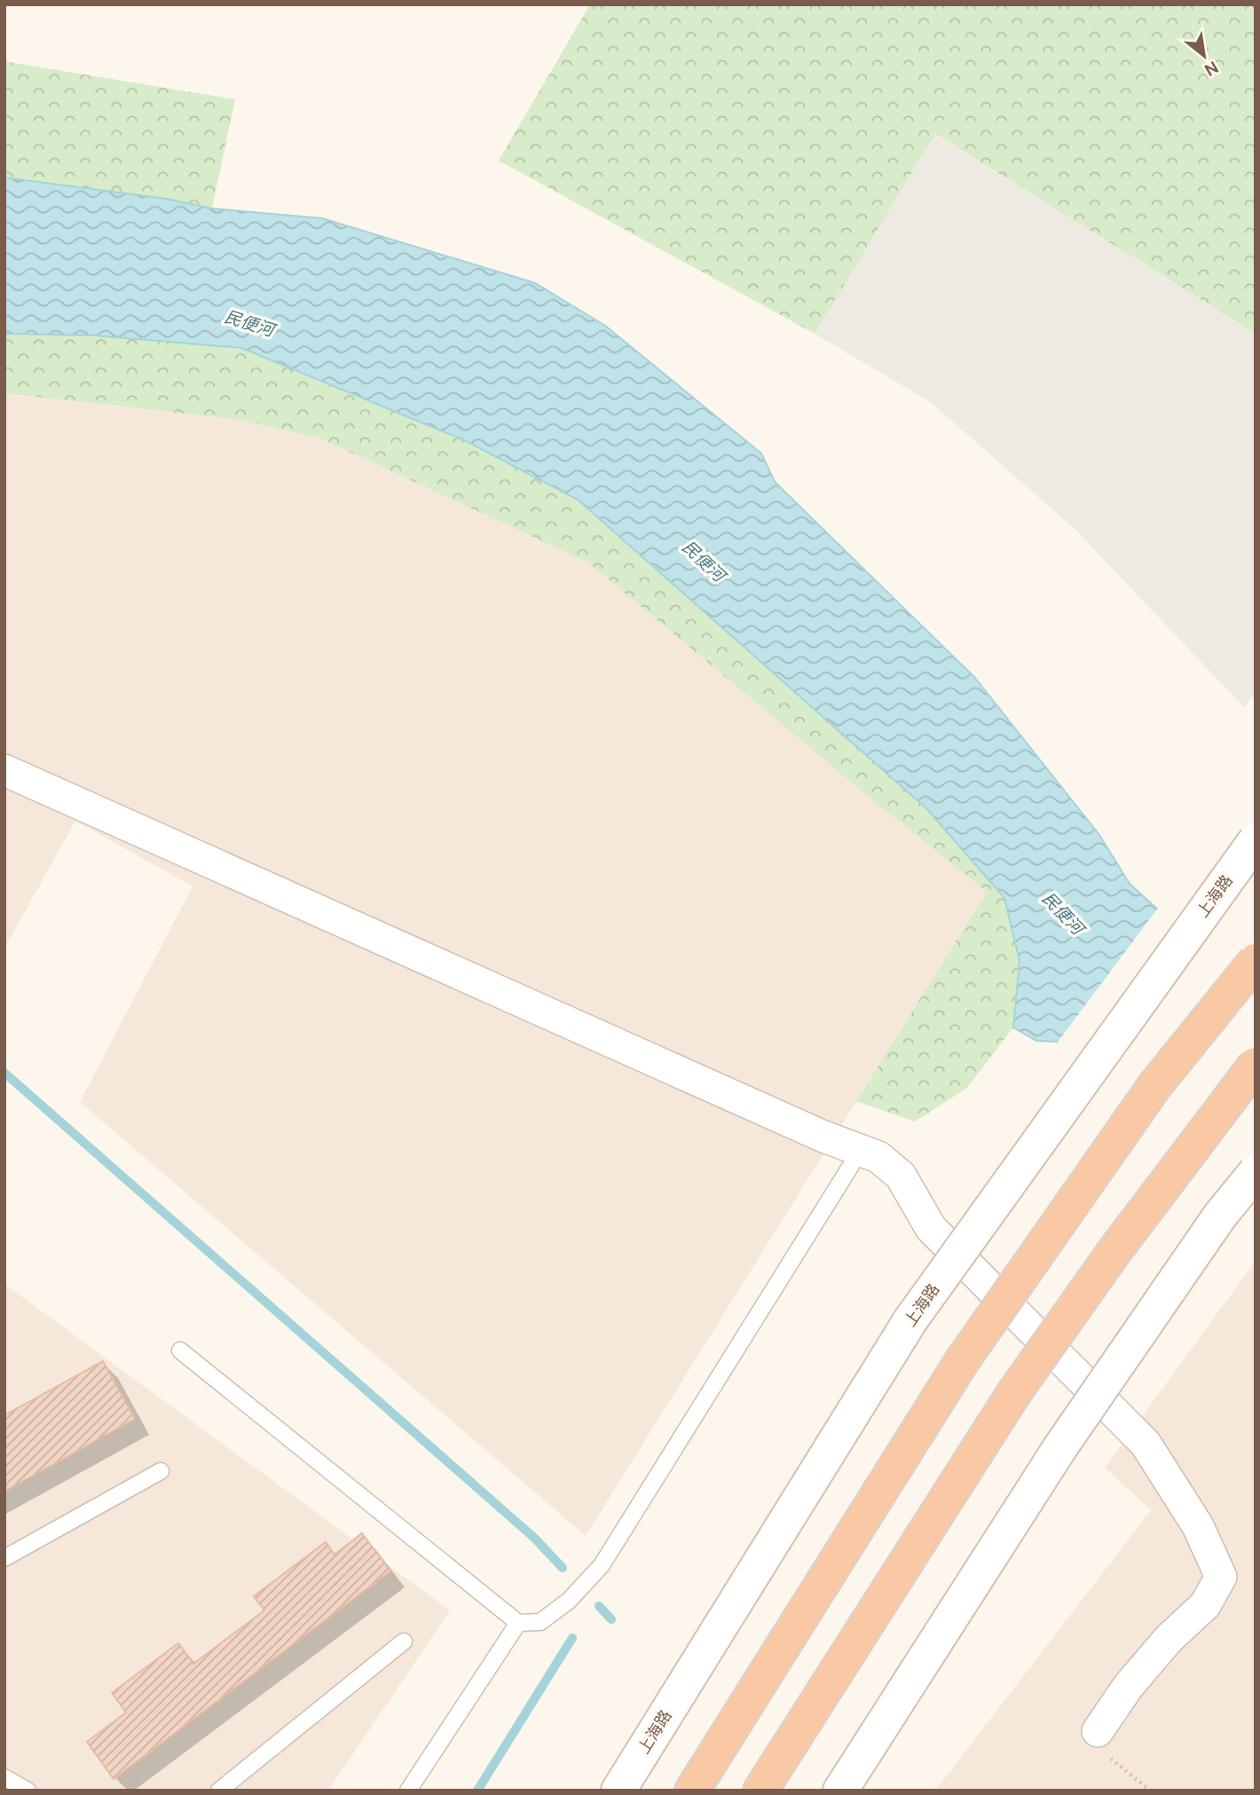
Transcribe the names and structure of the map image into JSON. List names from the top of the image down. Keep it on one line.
{"streets":{"main road":["上海路"]},"water":["民便河"],"north":"bottom right"}
